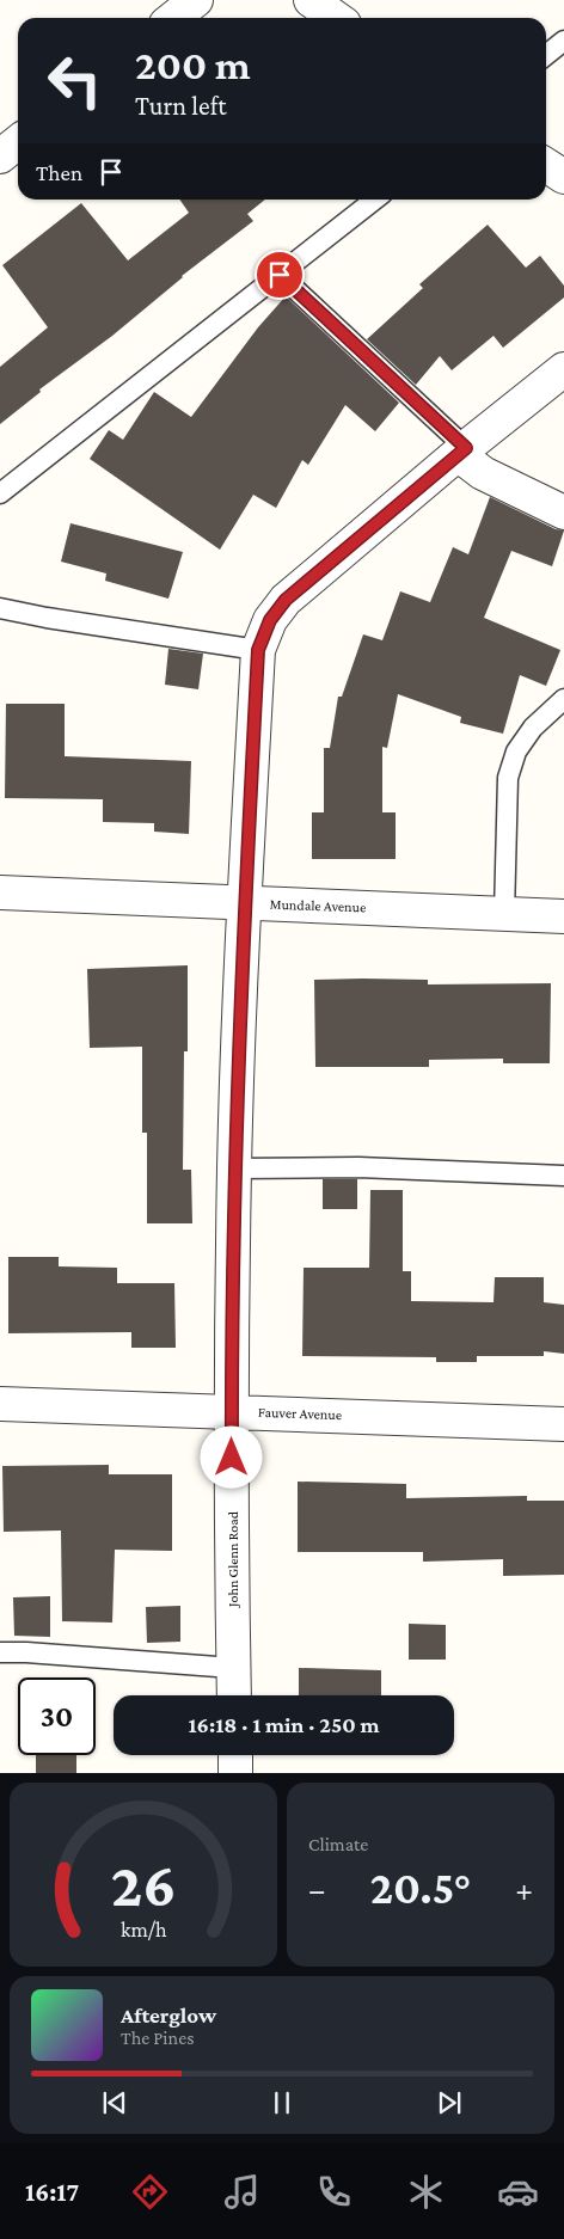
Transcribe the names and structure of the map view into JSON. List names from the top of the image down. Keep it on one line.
{"streets":{"street":["Mundale Avenue","Fauver Avenue","John Glenn Road"]},"crossings":[["Mundale Avenue","John Glenn Road"],["Fauver Avenue","John Glenn Road"]],"page":{"turn":["200 m","Turn left"],"then":"Then","limit":"30","trip":"16:18 · 1 min · 250 m","tile":"Climate","heat":["−","20.5°","+"],"song":["Afterglow","The Pines"],"tabs":"16:17","gauge":["26","km/h"]}}
